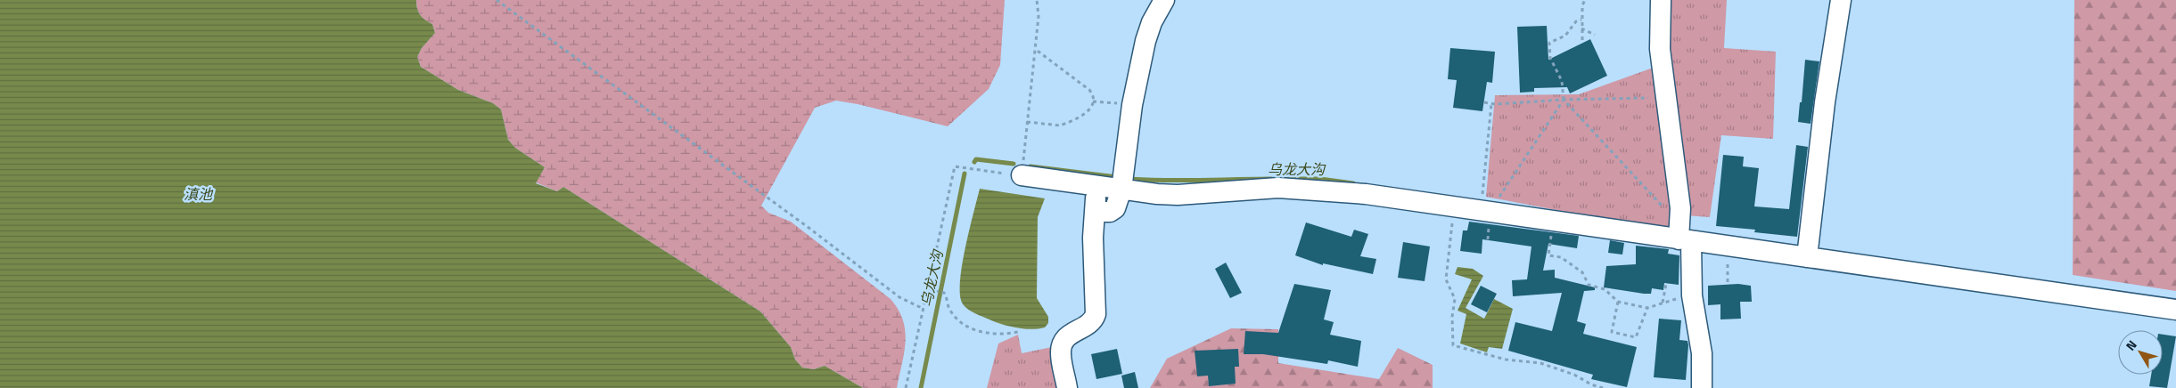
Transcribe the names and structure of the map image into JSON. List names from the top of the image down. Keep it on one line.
{"water":["乌龙大沟","滇池"],"north":"top left"}
